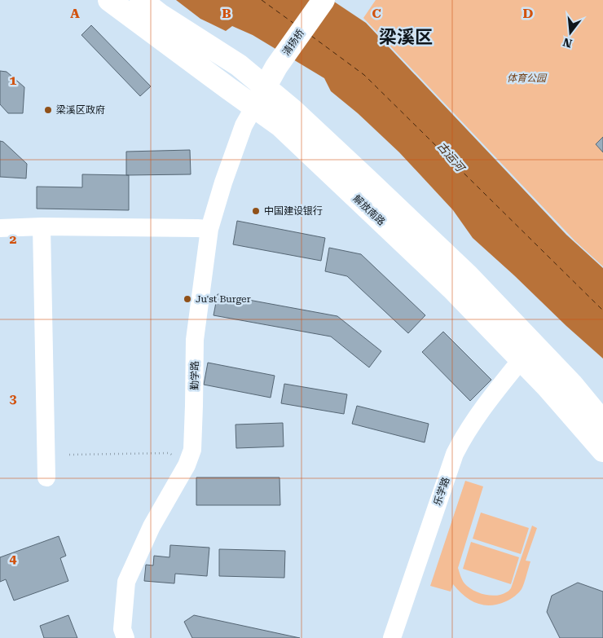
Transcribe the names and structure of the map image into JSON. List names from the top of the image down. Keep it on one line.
{"streets":{"main road":["清扬桥","解放南路"],"street":["勤学路","乐学路"]},"crossings":[["清扬桥","解放南路"],["清扬桥","勤学路"],["解放南路","勤学路"],["解放南路","乐学路"]],"districts":["梁溪区"],"water":["古运河"],"parks":["体育公园"],"places":["梁溪区政府","中国建设银行","Ju'st Burger"],"north":"bottom","grid":{"columns":["A","B","C","D"],"rows":["1","2","3","4"]}}
